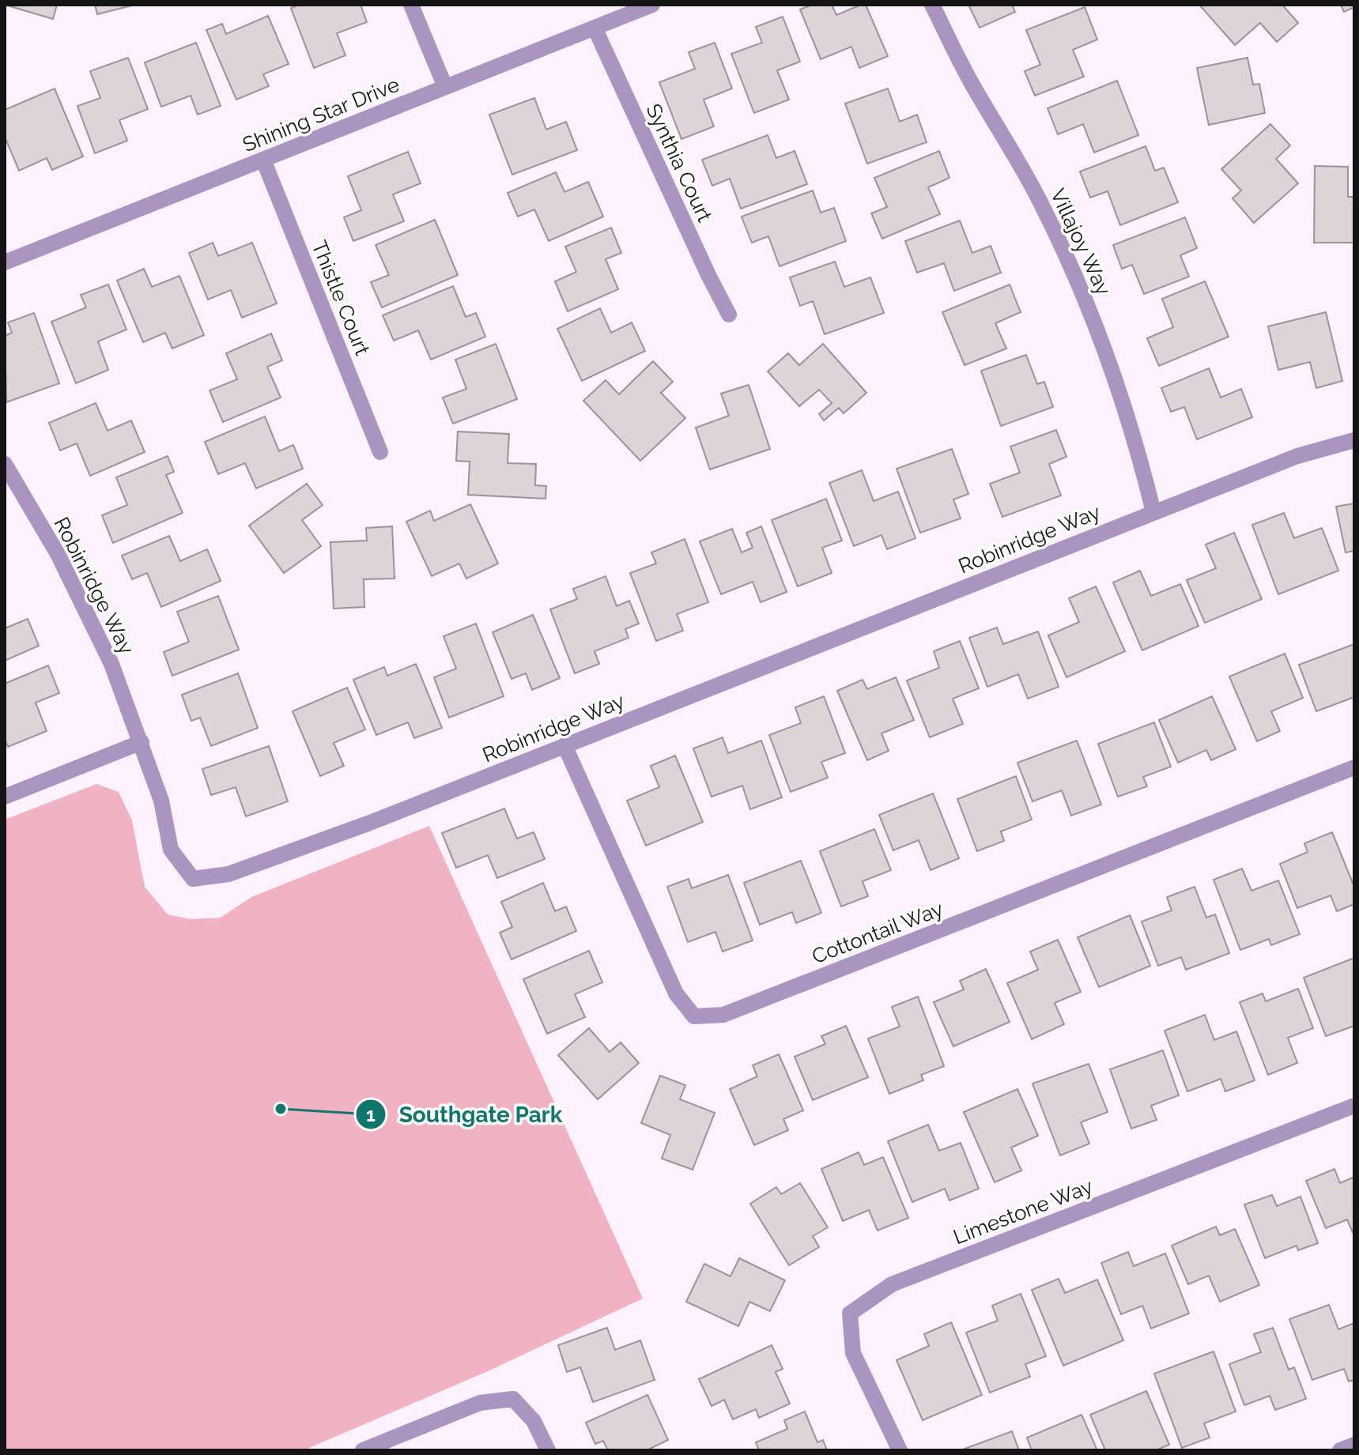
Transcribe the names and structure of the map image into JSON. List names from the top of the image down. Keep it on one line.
{"streets":{"street":["Shining Star Drive","Synthia Court","Villajoy Way","Thistle Court","Robinridge Way","Cottontail Way","Limestone Way"]},"crossings":[["Shining Star Drive","Synthia Court"],["Shining Star Drive","Thistle Court"],["Villajoy Way","Robinridge Way"],["Robinridge Way","Cottontail Way"]],"places":["Southgate Park"]}
